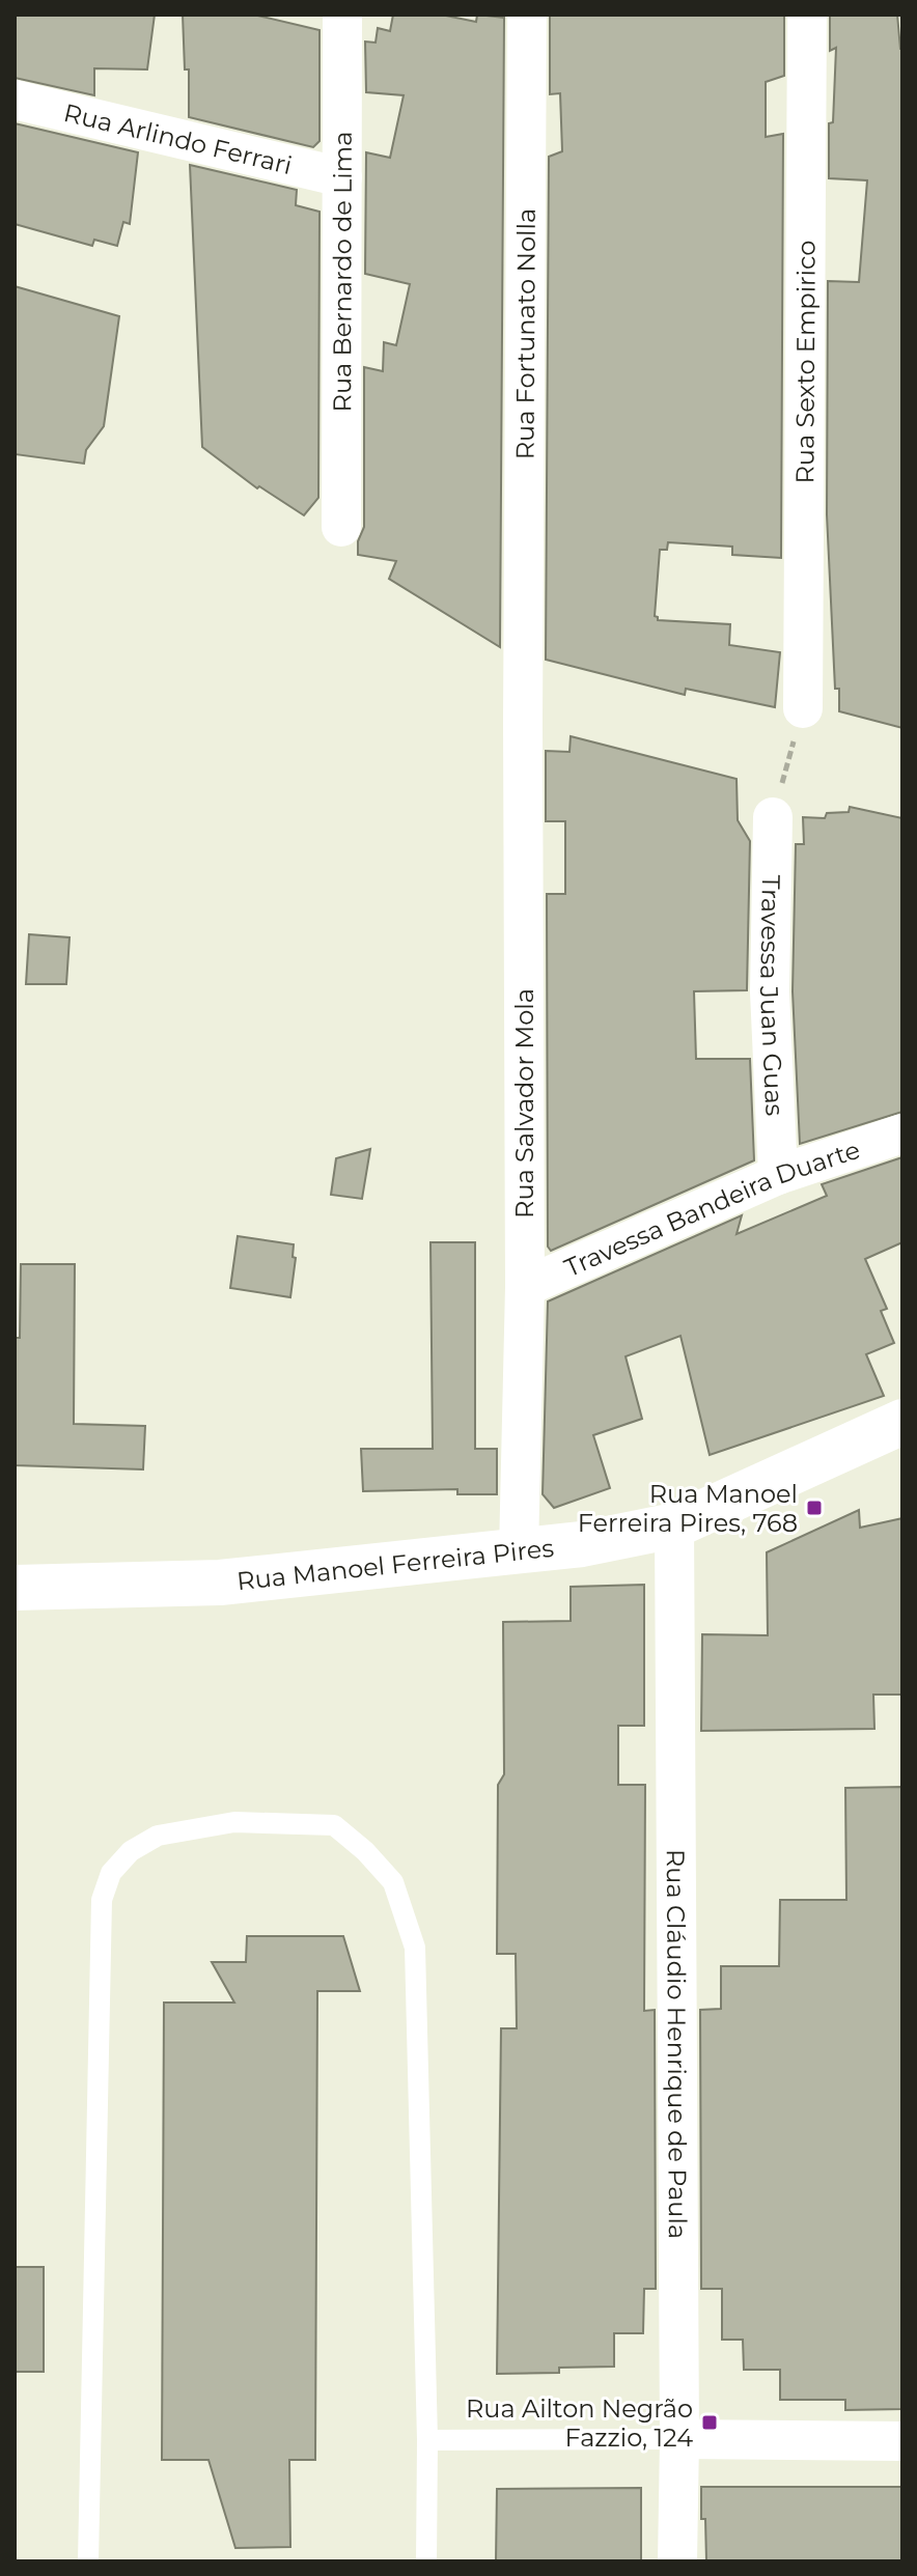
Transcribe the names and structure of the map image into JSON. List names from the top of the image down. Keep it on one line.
{"streets":{"street":["Rua Arlindo Ferrari","Rua Bernardo de Lima","Rua Fortunato Nolla","Rua Sexto Empirico","Travessa Juan Guas","Rua Salvador Mola","Travessa Bandeira Duarte","Rua Manoel Ferreira Pires","Rua Cláudio Henrique de Paula"]},"crossings":[["Rua Arlindo Ferrari","Rua Bernardo de Lima"],["Rua Fortunato Nolla","Rua Salvador Mola"],["Travessa Juan Guas","Travessa Bandeira Duarte"],["Rua Salvador Mola","Travessa Bandeira Duarte"],["Rua Salvador Mola","Rua Manoel Ferreira Pires"],["Rua Manoel Ferreira Pires","Rua Cláudio Henrique de Paula"]],"places":{"transit":["Rua Manoel Ferreira Pires, 768","Rua Ailton Negrão Fazzio, 124"]}}
